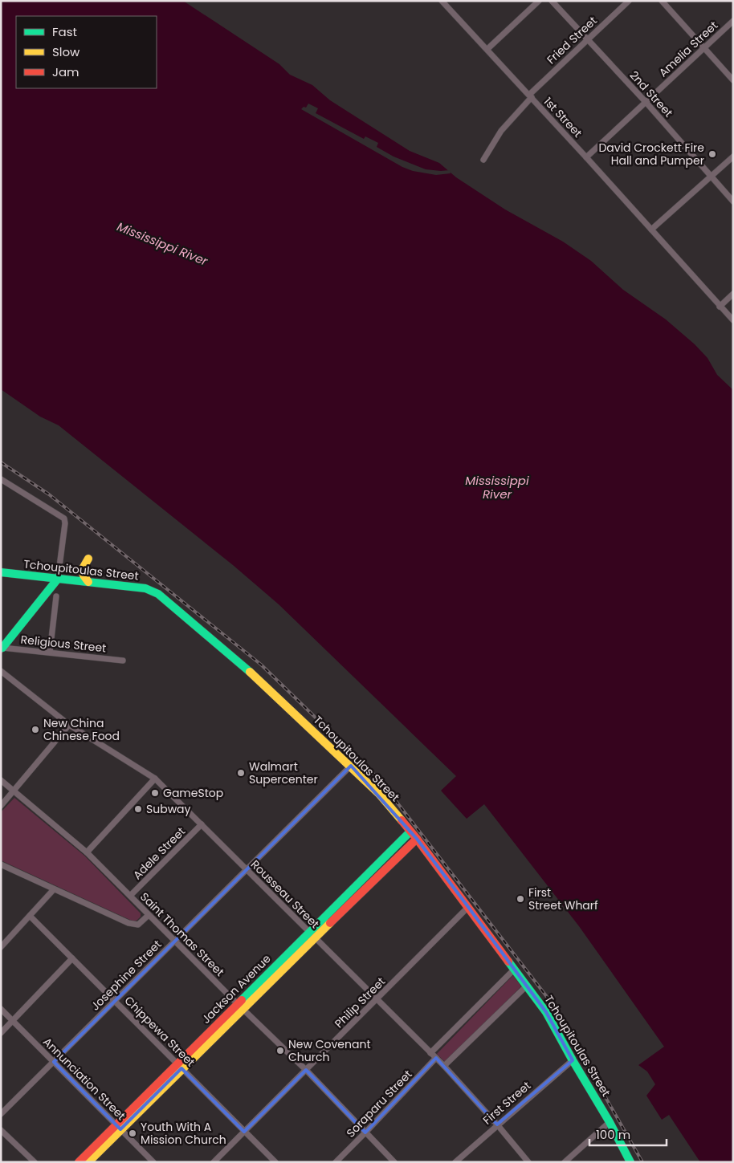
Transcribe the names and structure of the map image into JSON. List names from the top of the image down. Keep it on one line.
{"streets":{"street":["Fried Street","Amelia Street","2nd Street","1st Street","Tchoupitoulas Street","Religious Street","Adele Street","Rousseau Street","Saint Thomas Street","Josephine Street","Jackson Avenue","Philip Street","Chippewa Street","Annunciation Street","First Street","Soraparu Street"]},"crossings":[["Fried Street","2nd Street"],["Fried Street","1st Street"],["Amelia Street","2nd Street"],["Amelia Street","1st Street"],["Tchoupitoulas Street","Josephine Street"],["Tchoupitoulas Street","Jackson Avenue"],["Tchoupitoulas Street","Philip Street"],["Tchoupitoulas Street","First Street"],["Adele Street","Rousseau Street"],["Adele Street","Saint Thomas Street"],["Rousseau Street","Josephine Street"],["Rousseau Street","Jackson Avenue"],["Rousseau Street","Philip Street"],["Rousseau Street","First Street"],["Rousseau Street","Soraparu Street"],["Saint Thomas Street","Josephine Street"],["Saint Thomas Street","Jackson Avenue"],["Saint Thomas Street","Philip Street"],["Saint Thomas Street","Soraparu Street"],["Josephine Street","Chippewa Street"],["Josephine Street","Annunciation Street"],["Jackson Avenue","Chippewa Street"],["Jackson Avenue","Annunciation Street"],["Philip Street","Chippewa Street"]],"water":["Mississippi River"],"places":["David Crockett Fire Hall and Pumper","New China Chinese Food","Walmart Supercenter","GameStop","Subway","First Street Wharf","New Covenant Church","Youth With A Mission Church"],"legend":["Fast","Slow","Jam"],"scale_bar":"100 m"}
